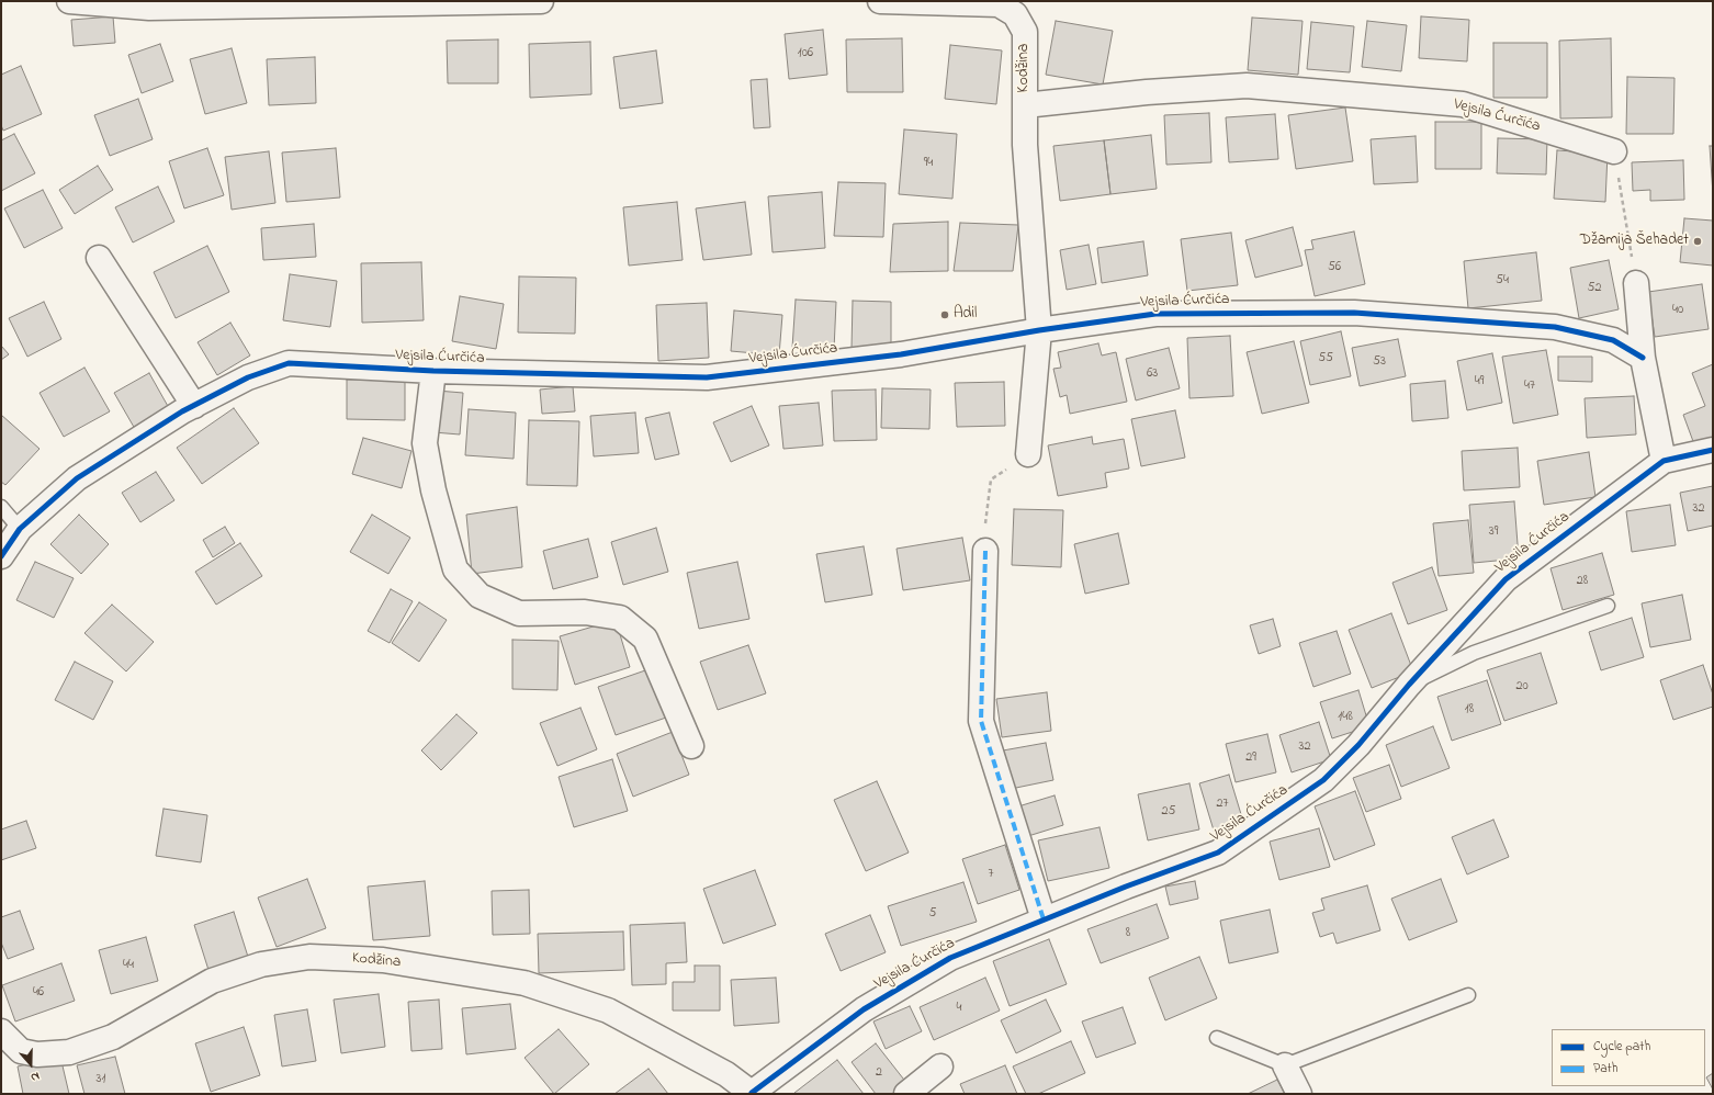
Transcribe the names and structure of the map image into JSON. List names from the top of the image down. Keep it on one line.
{"streets":{"street":["Kodžina","Vejsila Ćurčića"]},"crossings":[["Kodžina","Vejsila Ćurčića"]],"places":["Džamija Šehadet","Adil"],"house_numbers":["106","94","56","54","52","40","55","53","63","49","47","32","39","28","20","18","148","32","29","27","25","7","5","8","44","46","4","2","31"],"legend":["Cycle path","Path"],"north":"bottom"}
